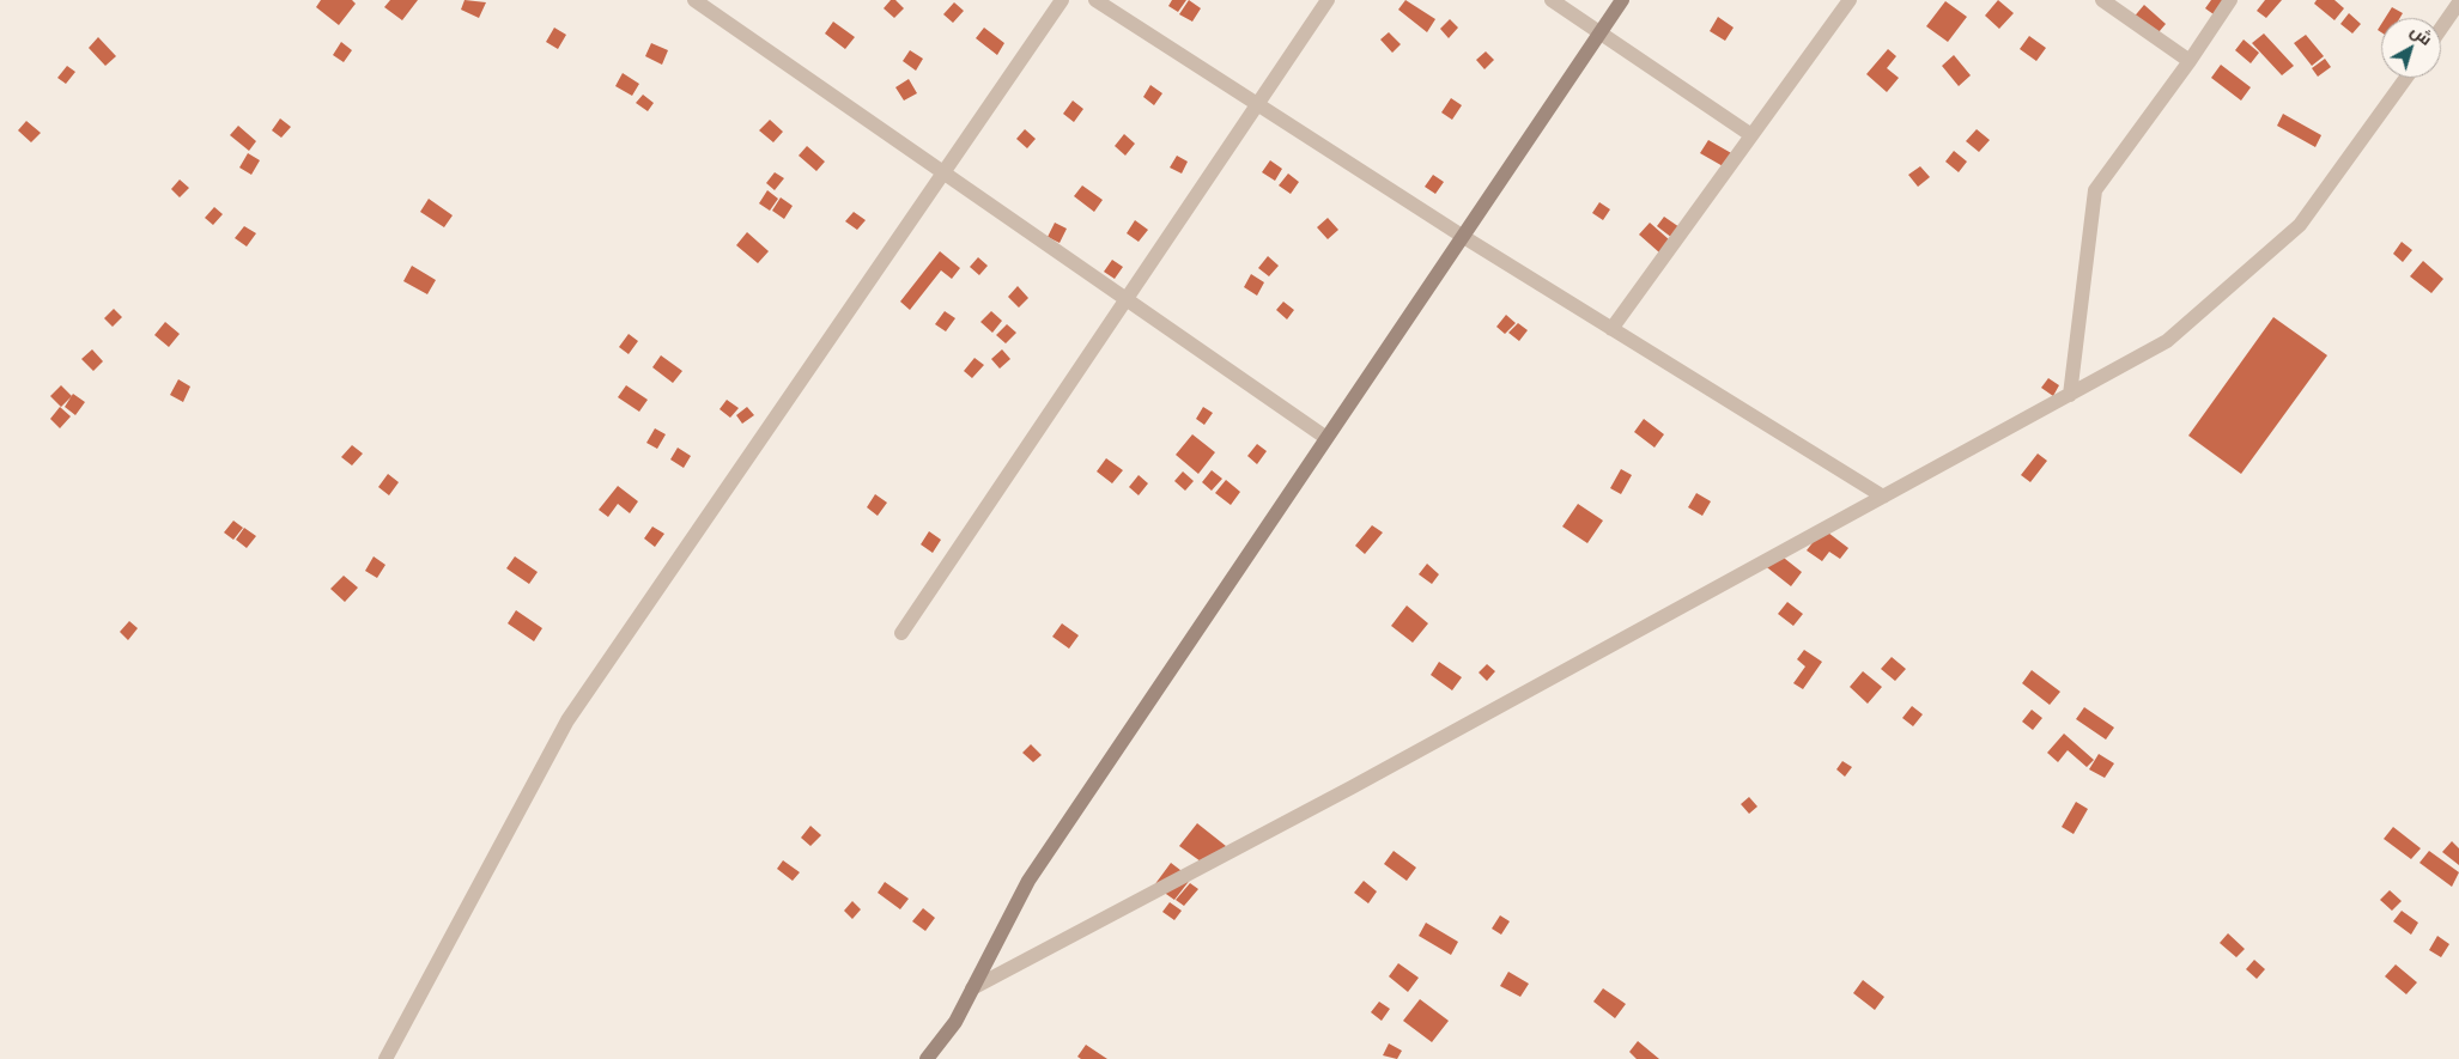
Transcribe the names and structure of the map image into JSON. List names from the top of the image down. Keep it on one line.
{"north":"top right"}
